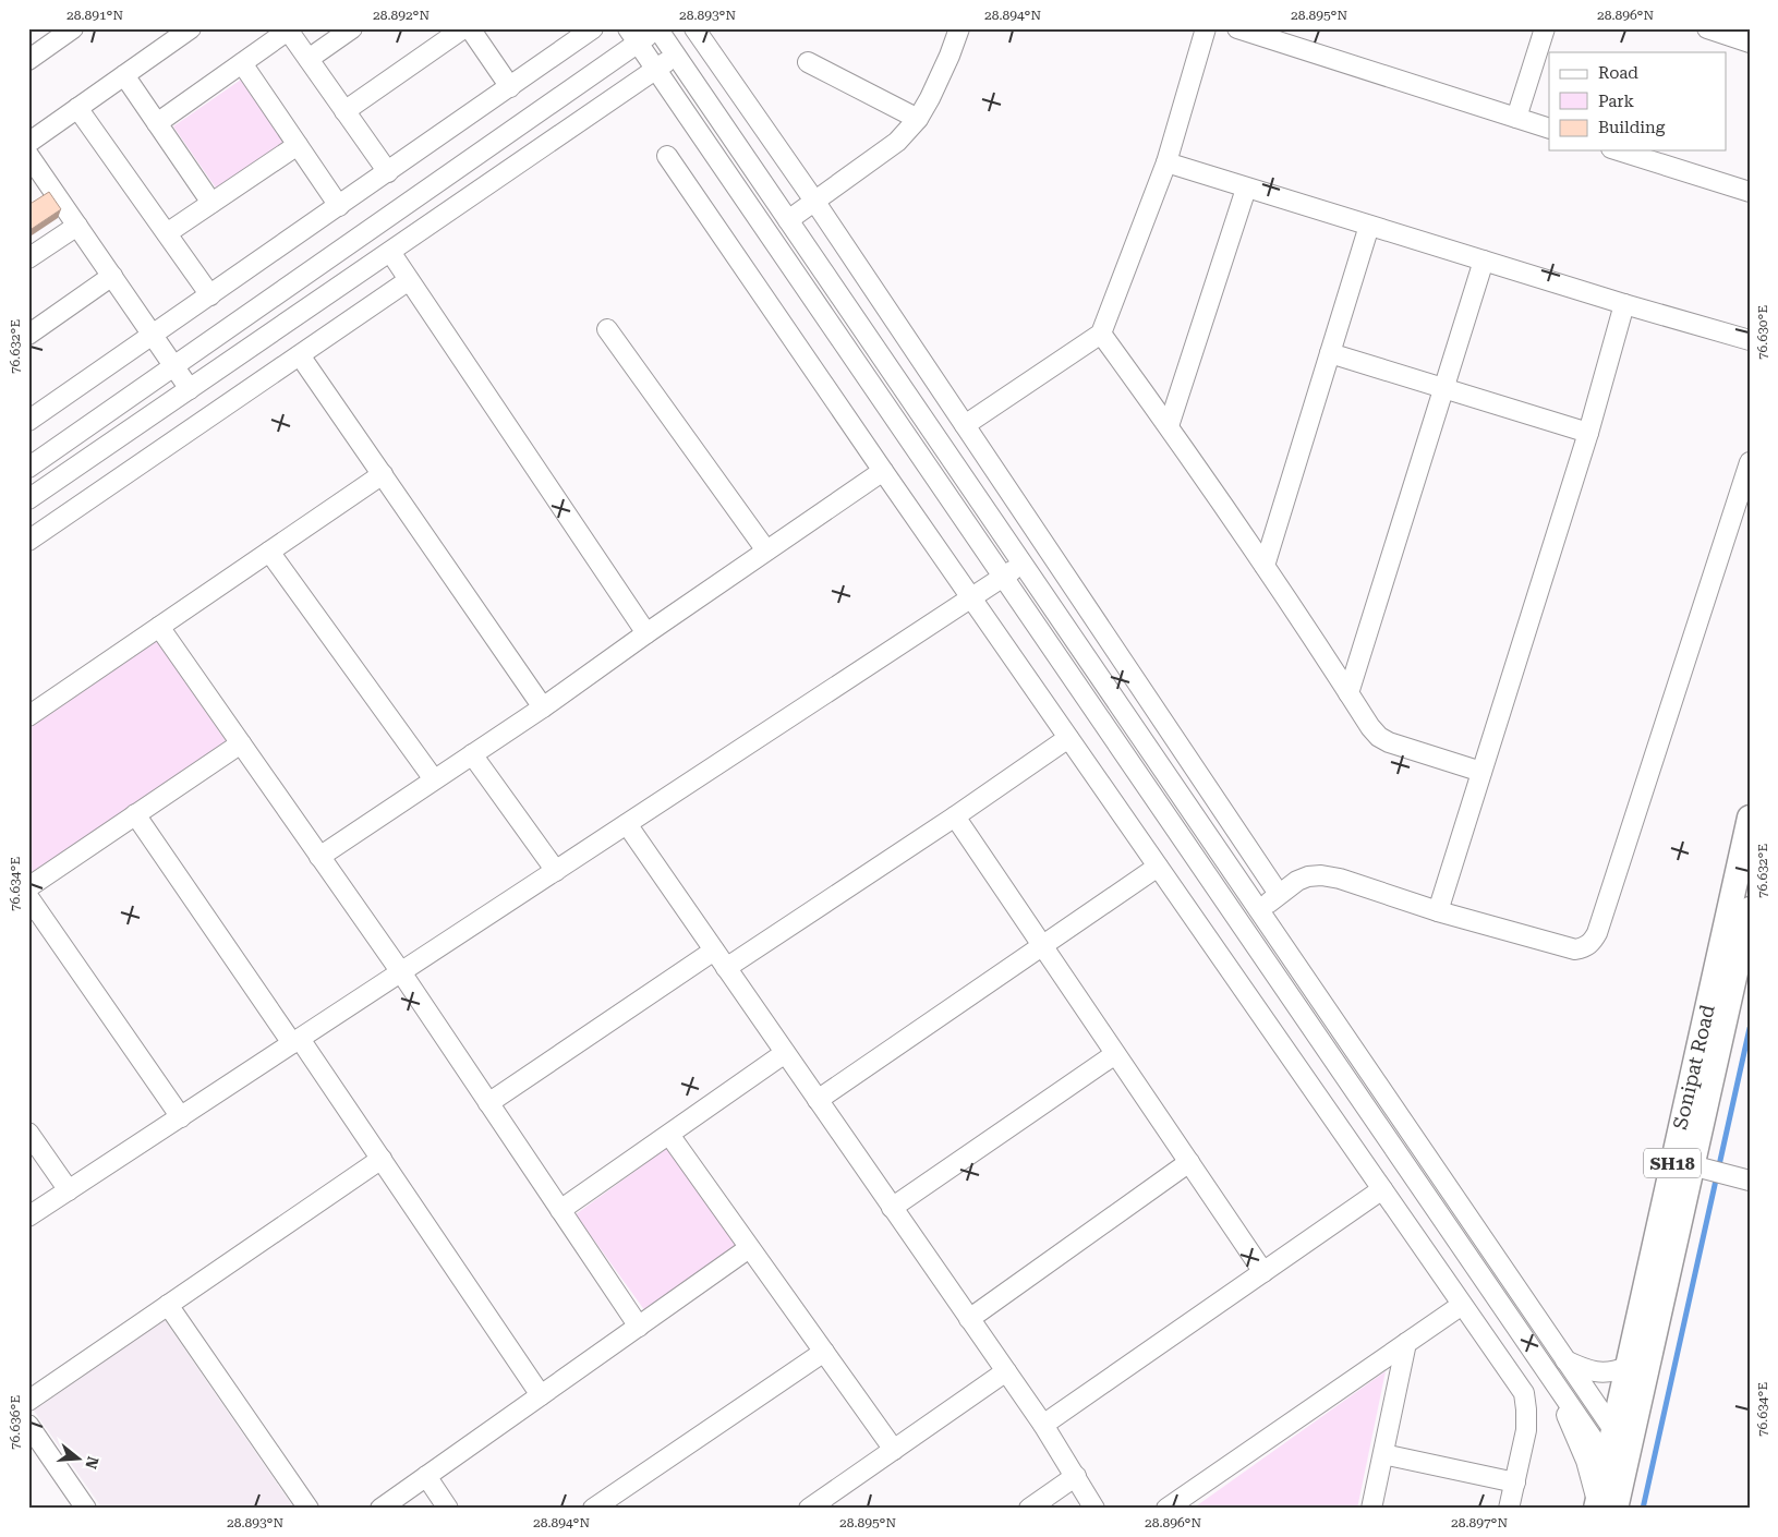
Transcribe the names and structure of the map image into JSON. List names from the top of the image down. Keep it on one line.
{"streets":{"main road":["Sonipat Road","SH18"]},"legend":["Road","Park","Building"],"north":"right","coordinates":["28.891°N","28.892°N","28.893°N","28.894°N","28.895°N","28.896°N","76.630°E","76.632°E","76.634°E","76.636°E","28.897°N"]}
